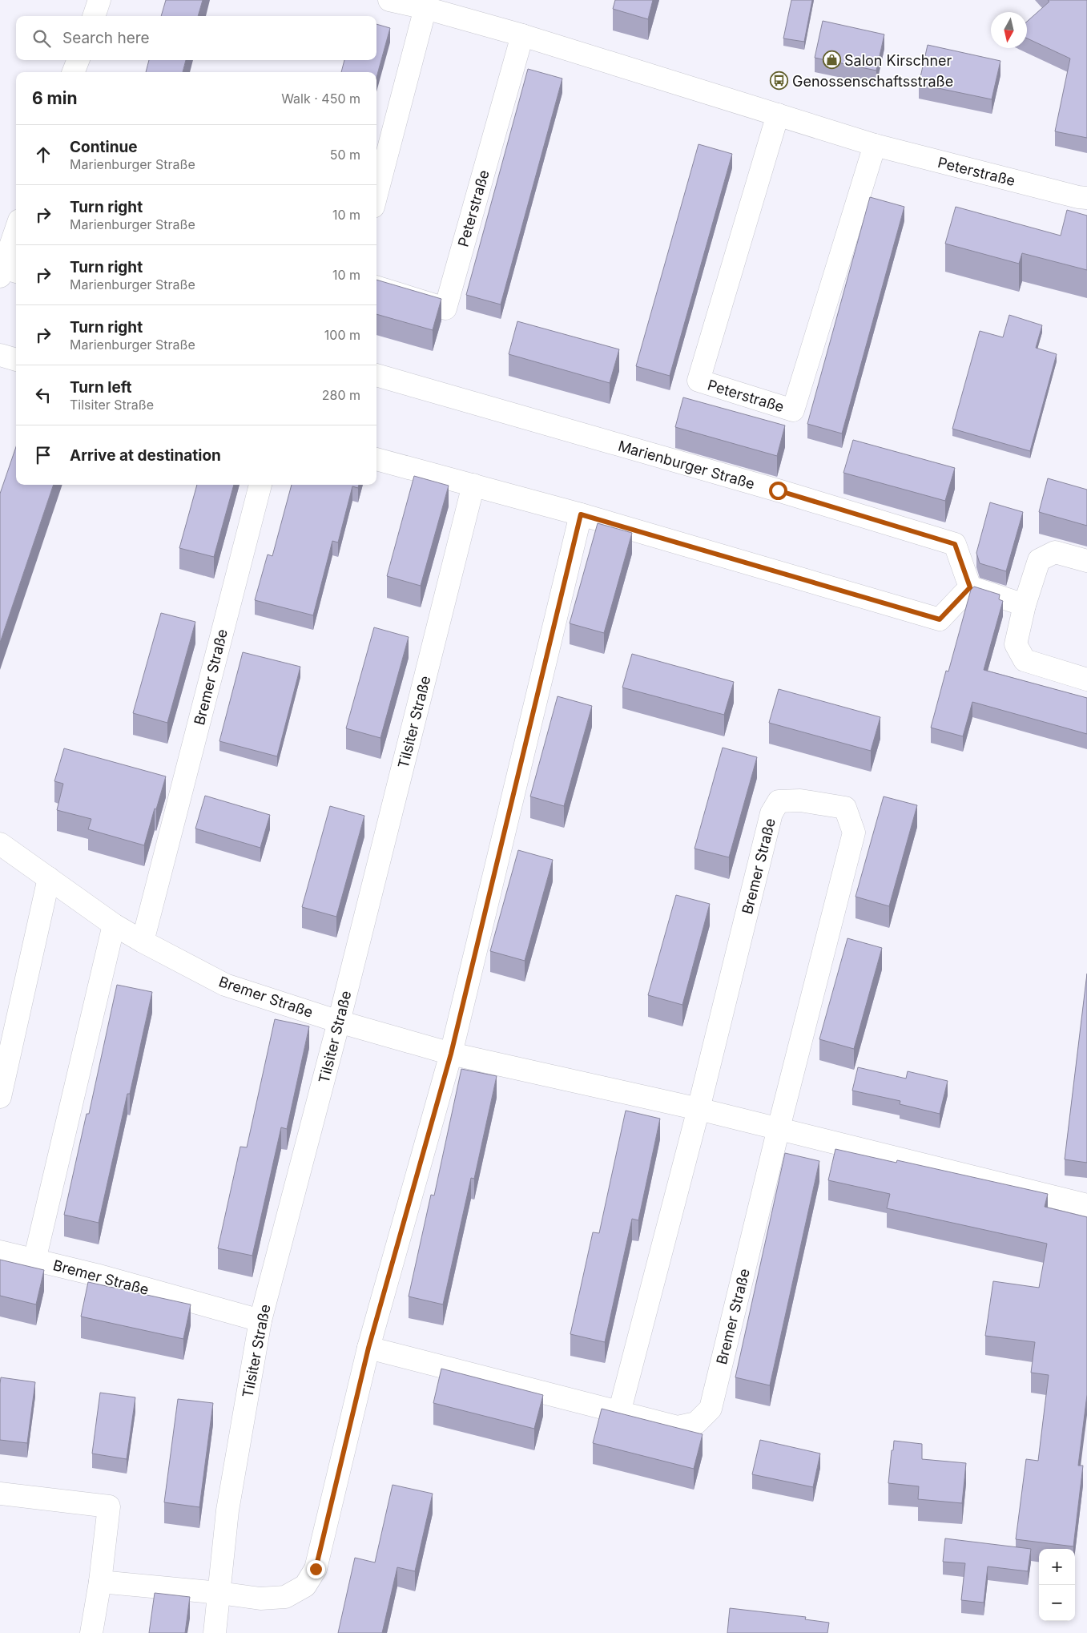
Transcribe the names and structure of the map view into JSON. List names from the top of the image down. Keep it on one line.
{"streets":{"street":["Peterstraße","Marienburger Straße","Bremer Straße","Tilsiter Straße"]},"crossings":[["Bremer Straße","Tilsiter Straße"]],"places":{"shop":["Salon Kirschner"],"bus stop":["Genossenschaftsstraße"]},"north":"bottom","page":{"search":"Search here","heading":["6 min","Walk · 450 m"],"list":[["Continue","Marienburger Straße","50 m"],["Turn right","Marienburger Straße","10 m"],["Turn right","Marienburger Straße","10 m"],["Turn right","Marienburger Straße","100 m"],["Turn left","Tilsiter Straße","280 m"],"Arrive at destination"],"map_buttons":["+","−"]}}
